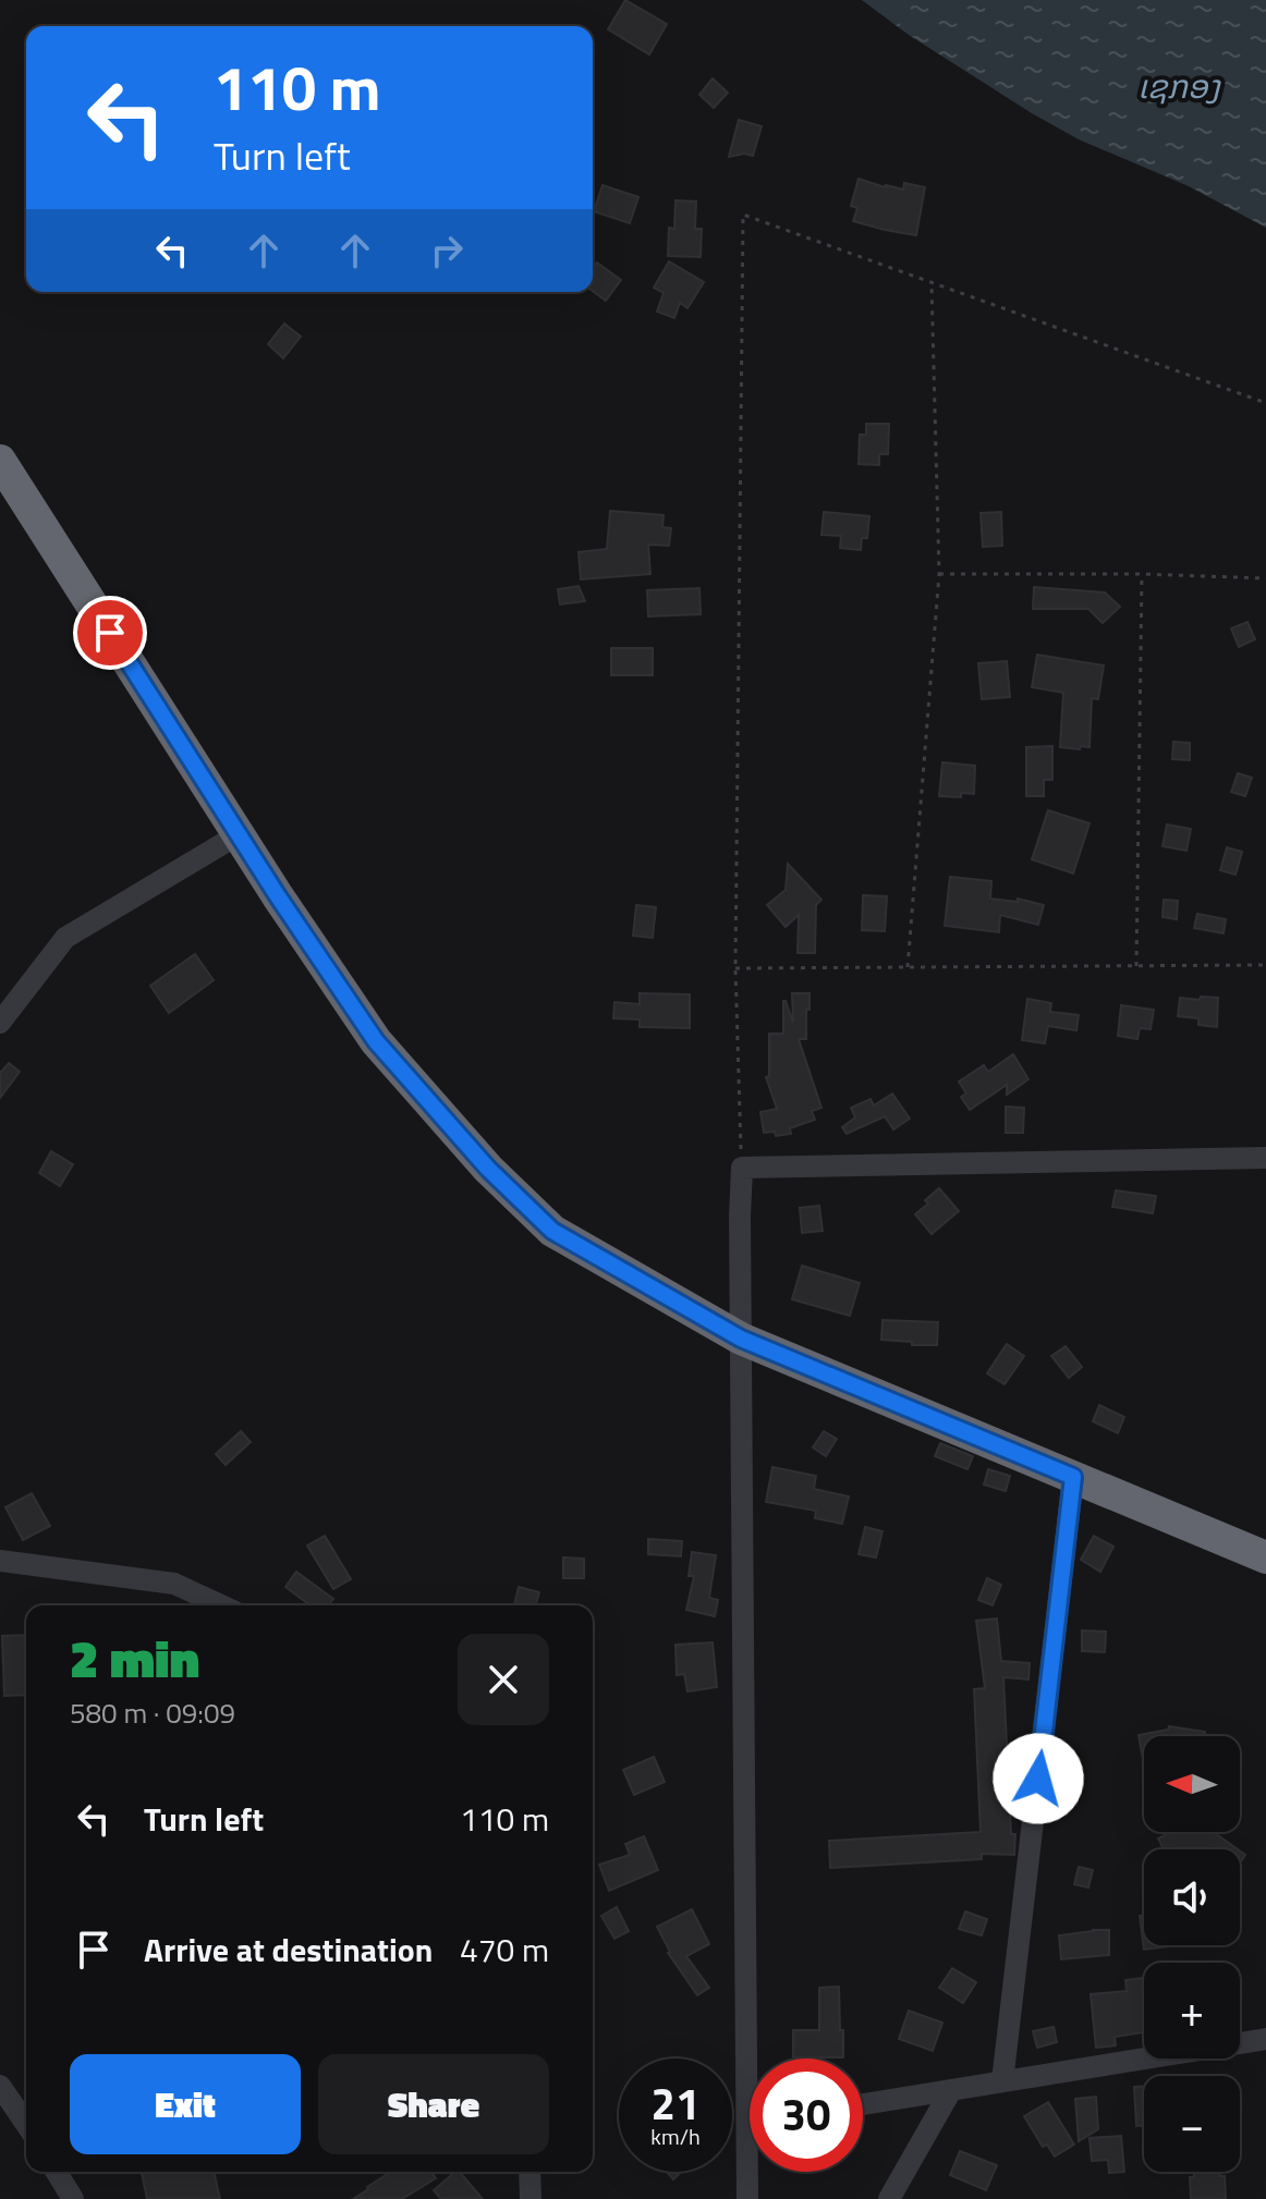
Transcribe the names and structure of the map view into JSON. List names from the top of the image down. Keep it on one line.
{"water":["ເຊກອງ"],"north":"left","page":{"turn":["110 m","Turn left"],"heading":["2 min","580 m · 09:09"],"map_buttons":["+","−"],"list":[{"name":"Turn left","value":"110 m"},{"name":"Arrive at destination","value":"470 m"}],"buttons":["Exit","Share"],"speed":"21 km/h","limit":"30"}}
